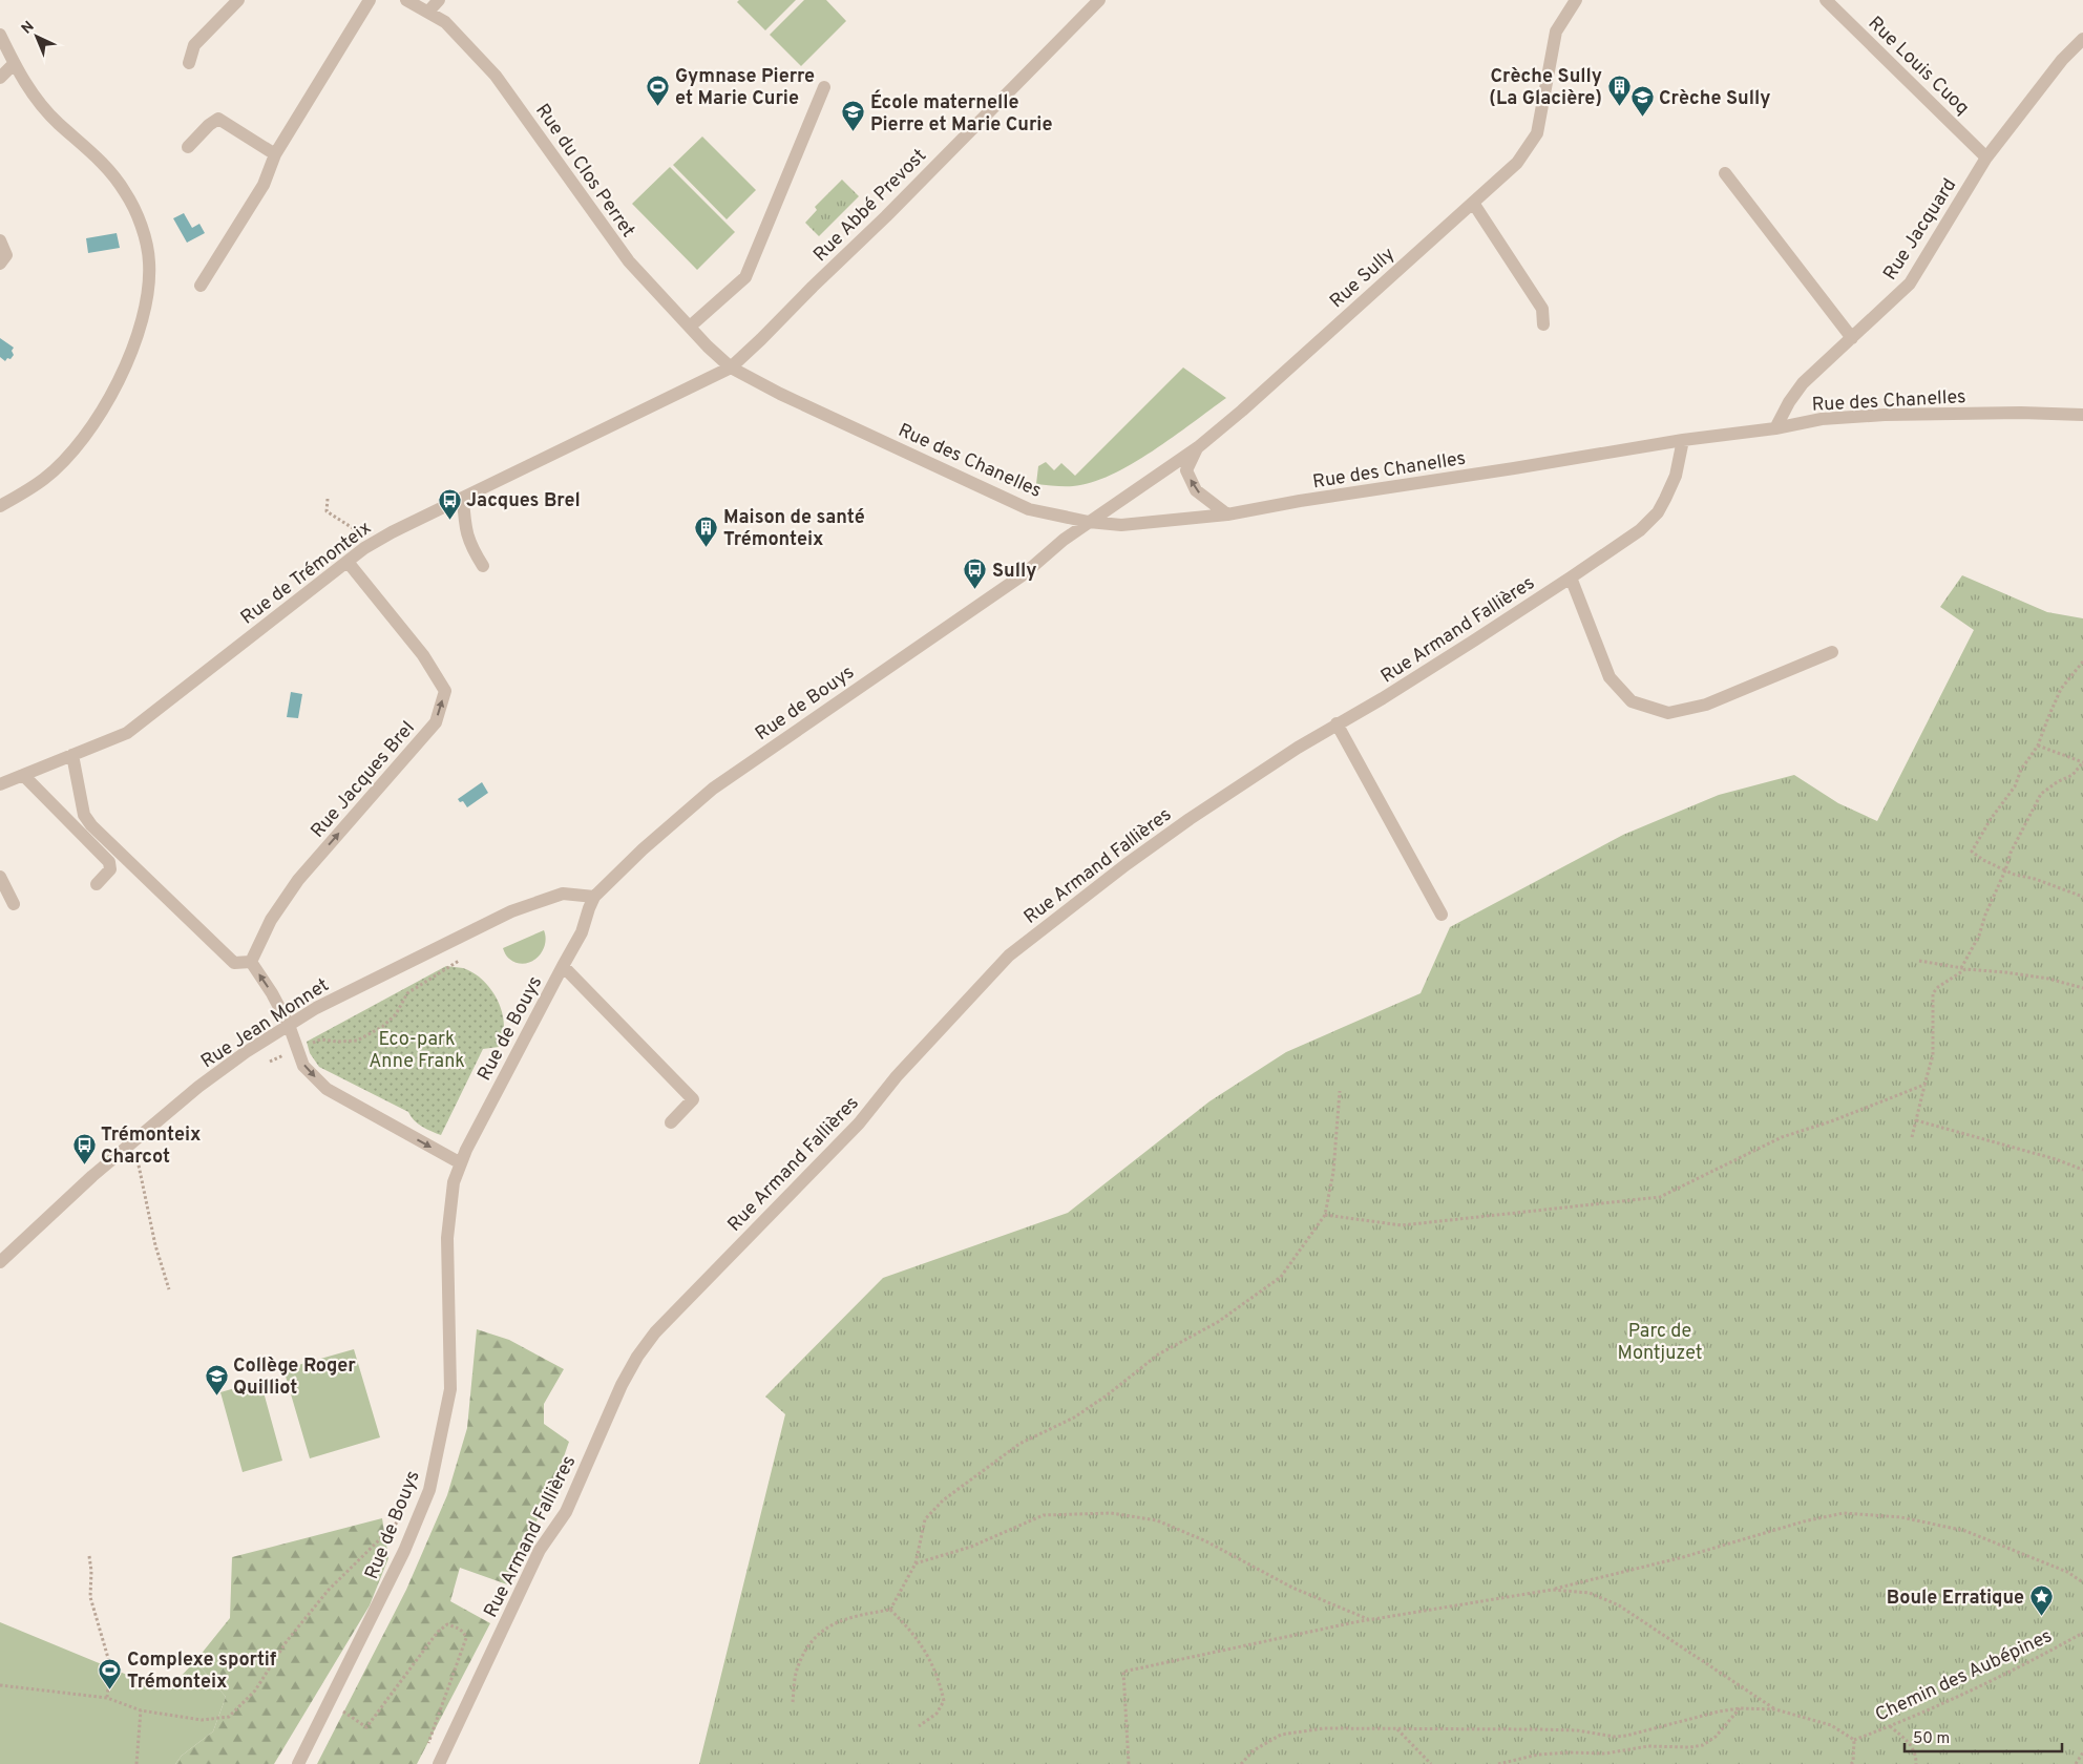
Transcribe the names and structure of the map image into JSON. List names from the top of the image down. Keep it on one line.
{"streets":{"street":["Rue Louis Cuoq","Rue du Clos Perret","Rue Abbé Prevost","Rue Jacquard","Rue Sully","Rue des Chanelles","Rue de Trémonteix","Rue Armand Fallières","Rue de Bouys","Rue Jacques Brel","Rue Jean Monnet"],"path":["Chemin des Aubépines"]},"crossings":[["Rue Louis Cuoq","Rue Jacquard"],["Rue du Clos Perret","Rue Abbé Prevost"],["Rue du Clos Perret","Rue des Chanelles"],["Rue du Clos Perret","Rue de Trémonteix"],["Rue Abbé Prevost","Rue des Chanelles"],["Rue Abbé Prevost","Rue de Trémonteix"],["Rue Jacquard","Rue des Chanelles"],["Rue Sully","Rue des Chanelles"],["Rue Sully","Rue de Bouys"],["Rue des Chanelles","Rue de Trémonteix"],["Rue des Chanelles","Rue Armand Fallières"],["Rue des Chanelles","Rue de Bouys"],["Rue de Trémonteix","Rue Jacques Brel"],["Rue de Bouys","Rue Jean Monnet"]],"one_way":["Rue Jacques Brel"],"parks":["Eco-park Anne Frank","Parc de Montjuzet"],"places":{"sports":["Gymnase Pierre et Marie Curie","Complexe sportif Trémonteix"],"building":["Crèche Sully (La Glacière)","Maison de santé Trémonteix"],"school or university":["Crèche Sully","École maternelle Pierre et Marie Curie","Collège Roger Quilliot"],"bus stop":["Jacques Brel","Sully","Trémonteix Charcot"],"place":["Boule Erratique"]},"scale_bar":"50 m","north":"top left"}
